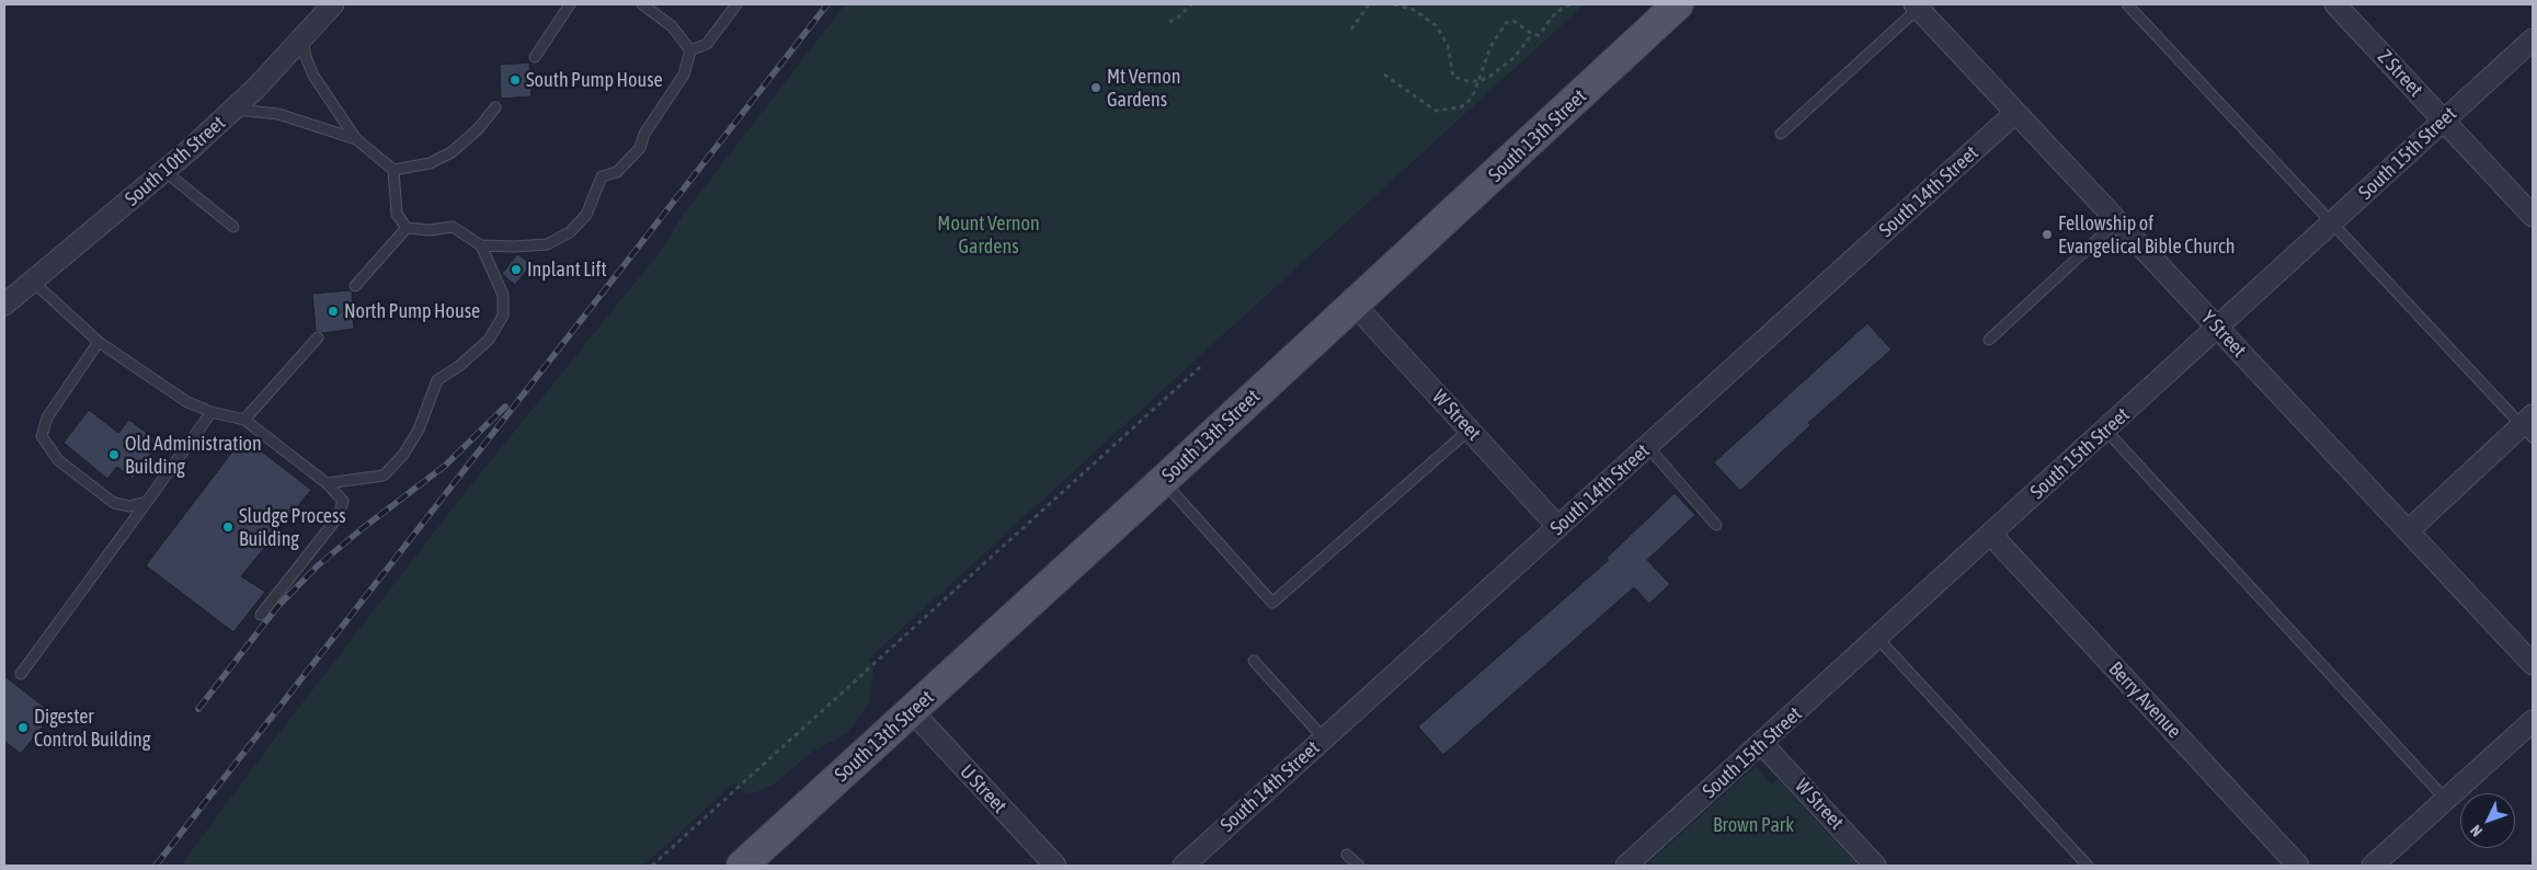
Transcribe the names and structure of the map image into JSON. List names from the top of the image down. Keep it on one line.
{"streets":{"main road":["South 13th Street"],"street":["Z Street","South 15th Street","South 10th Street","South 14th Street","Y Street","W Street","Berry Avenue","U Street"]},"crossings":[["Z Street","South 15th Street"],["South 13th Street","W Street"],["South 13th Street","U Street"],["South 15th Street","Y Street"],["South 15th Street","W Street"],["South 15th Street","Berry Avenue"],["South 14th Street","Y Street"],["South 14th Street","W Street"]],"parks":["Mount Vernon Gardens","Brown Park"],"places":["South Pump House","Mt Vernon Gardens","Fellowship of Evangelical Bible Church","Inplant Lift","North Pump House","Old Administration Building","Sludge Process Building","Digester Control Building"],"north":"bottom left"}
